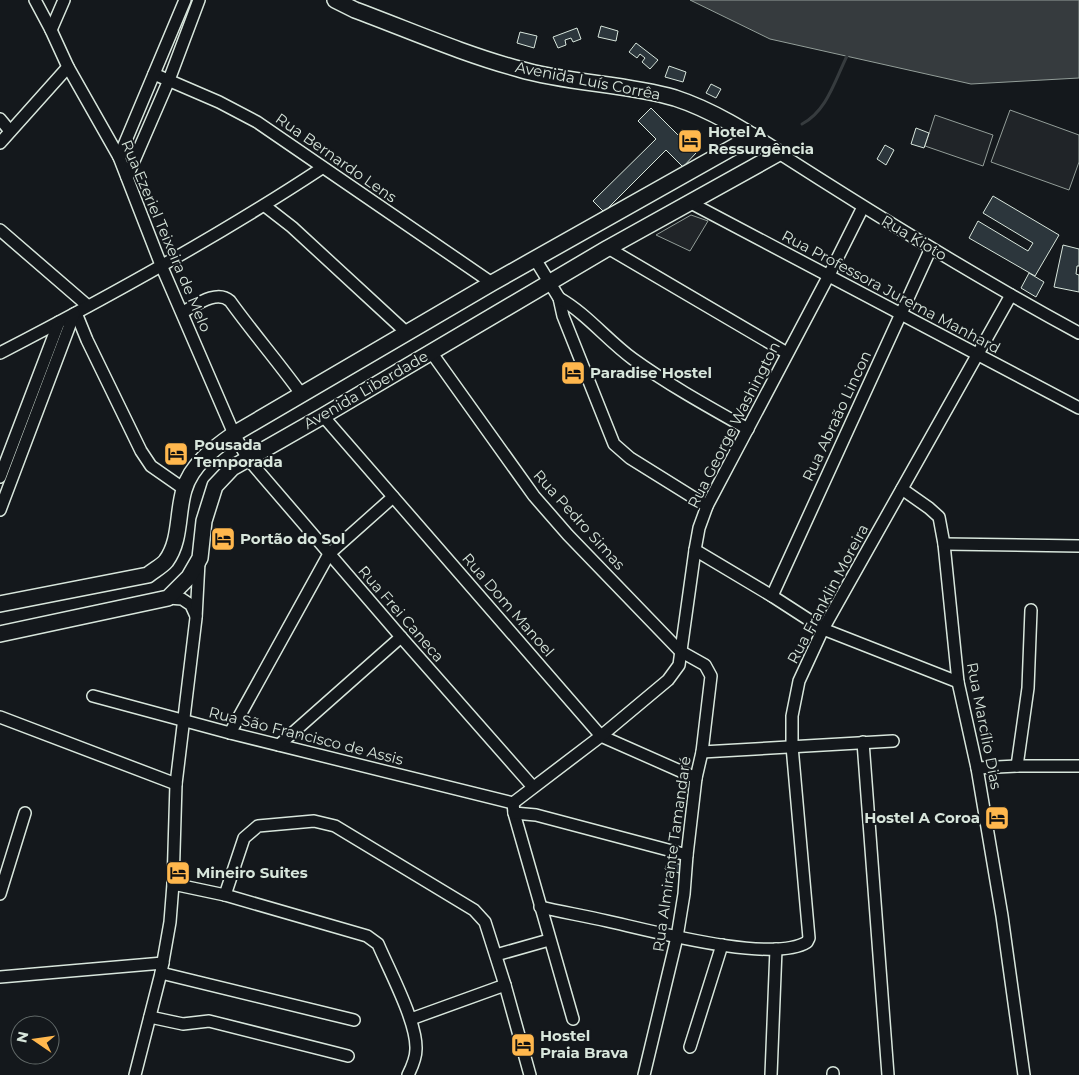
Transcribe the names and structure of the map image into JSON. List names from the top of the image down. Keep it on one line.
{"streets":{"main road":["Avenida Luís Corrêa","Rua Kioto","Avenida Liberdade"],"street":["Rua Bernardo Lens","Rua Ezeriel Teixeira de Melo","Rua Professora Jurema Manhard","Rua Abraão Lincon","Rua George Washington","Rua Pedro Simas","Rua Franklin Moreira","Rua Dom Manoel","Rua Frei Caneca","Rua Marcílio Dias","Rua São Francisco de Assis","Rua Almirante Tamandaré"]},"crossings":[["Avenida Luís Corrêa","Rua Kioto"],["Avenida Luís Corrêa","Avenida Liberdade"],["Rua Bernardo Lens","Avenida Liberdade"],["Rua Ezeriel Teixeira de Melo","Avenida Liberdade"],["Rua Ezeriel Teixeira de Melo","Rua Frei Caneca"],["Rua Kioto","Avenida Liberdade"],["Rua Kioto","Rua Abraão Lincon"],["Rua Kioto","Rua George Washington"],["Rua Kioto","Rua Franklin Moreira"],["Rua Professora Jurema Manhard","Avenida Liberdade"],["Rua Professora Jurema Manhard","Rua Abraão Lincon"],["Rua Professora Jurema Manhard","Rua George Washington"],["Rua Professora Jurema Manhard","Rua Franklin Moreira"],["Avenida Liberdade","Rua Pedro Simas"],["Avenida Liberdade","Rua Dom Manoel"],["Avenida Liberdade","Rua Frei Caneca"],["Rua George Washington","Rua Pedro Simas"],["Rua George Washington","Rua Dom Manoel"],["Rua George Washington","Rua Frei Caneca"],["Rua George Washington","Rua São Francisco de Assis"],["Rua George Washington","Rua Almirante Tamandaré"],["Rua Pedro Simas","Rua Almirante Tamandaré"],["Rua Franklin Moreira","Rua Marcílio Dias"],["Rua Dom Manoel","Rua Almirante Tamandaré"],["Rua São Francisco de Assis","Rua Almirante Tamandaré"]],"places":{"hotel":["Hotel A Ressurgência","Paradise Hostel","Pousada Temporada","Portão do Sol","Hostel A Coroa","Mineiro Suites","Hostel Praia Brava"]},"north":"left"}
